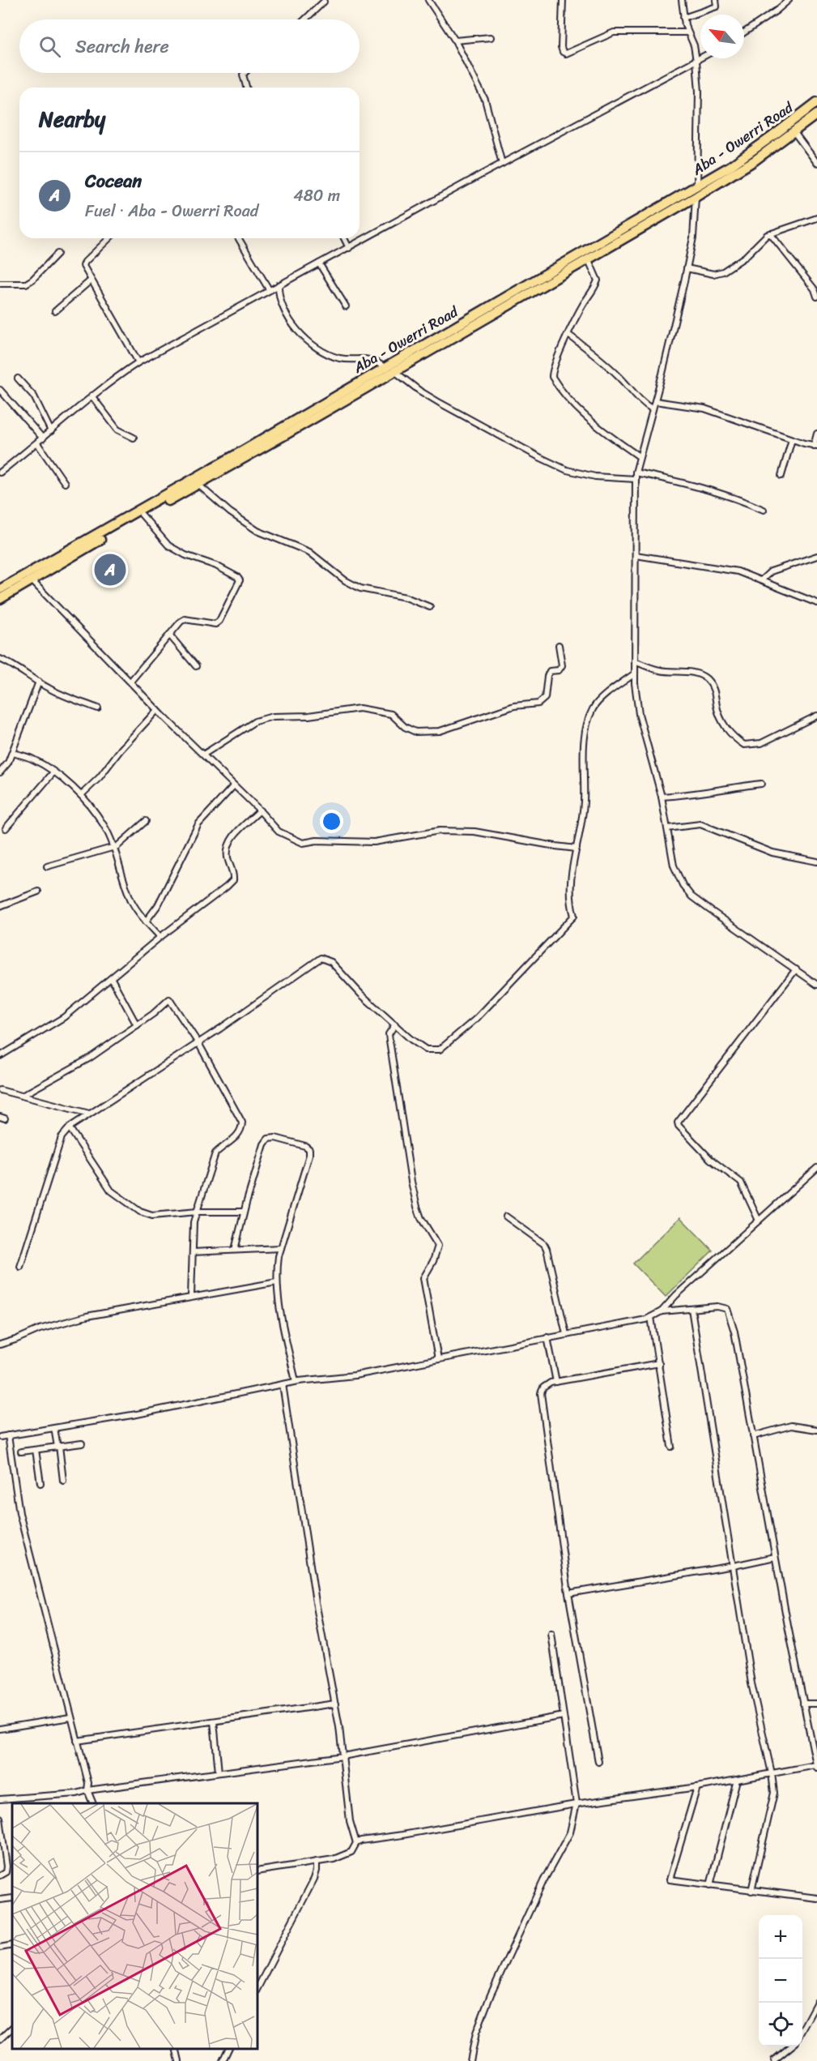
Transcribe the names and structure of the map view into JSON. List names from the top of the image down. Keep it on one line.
{"streets":{"highway":["Aba - Owerri Road"]},"north":"top left","page":{"search":"Search here","heading":"Nearby","list":[{"mark":"A","name":"Cocean","note":"Fuel · Aba - Owerri Road","value":"480 m"}],"pins":"A","map_buttons":["+","−"]}}
